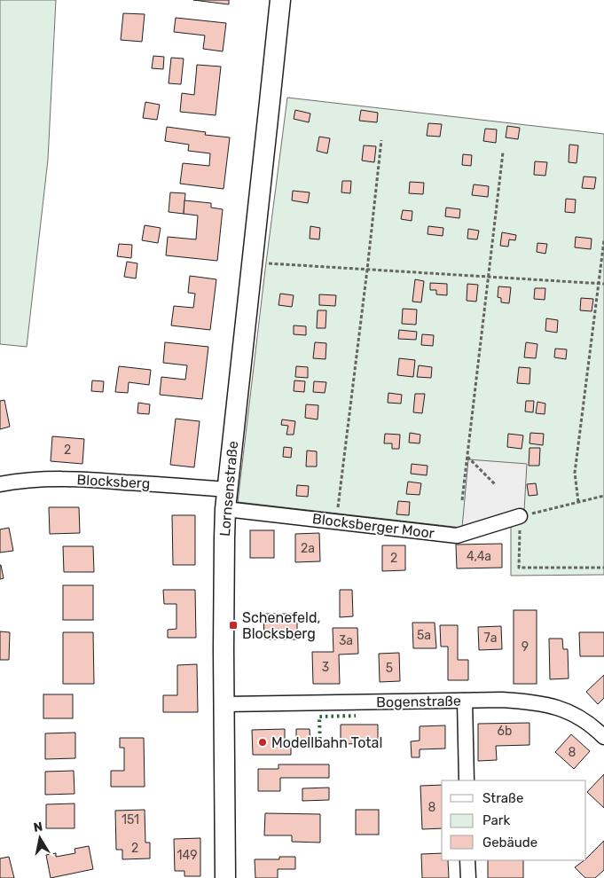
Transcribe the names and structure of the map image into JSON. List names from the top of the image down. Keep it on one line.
{"streets":{"street":["Blocksberg","Lornsenstraße","Blocksberger Moor","Bogenstraße"]},"crossings":[["Blocksberg","Lornsenstraße"],["Lornsenstraße","Blocksberger Moor"],["Lornsenstraße","Bogenstraße"]],"places":{"transit":["Schenefeld, Blocksberg"],"other":["Modellbahn Total"]},"house_numbers":["2","2a","4,4a","2","5a","7a","3a","9","3","5","6b","8","8","151","2","149"],"legend":["Straße","Park","Gebäude"],"north":"top"}
